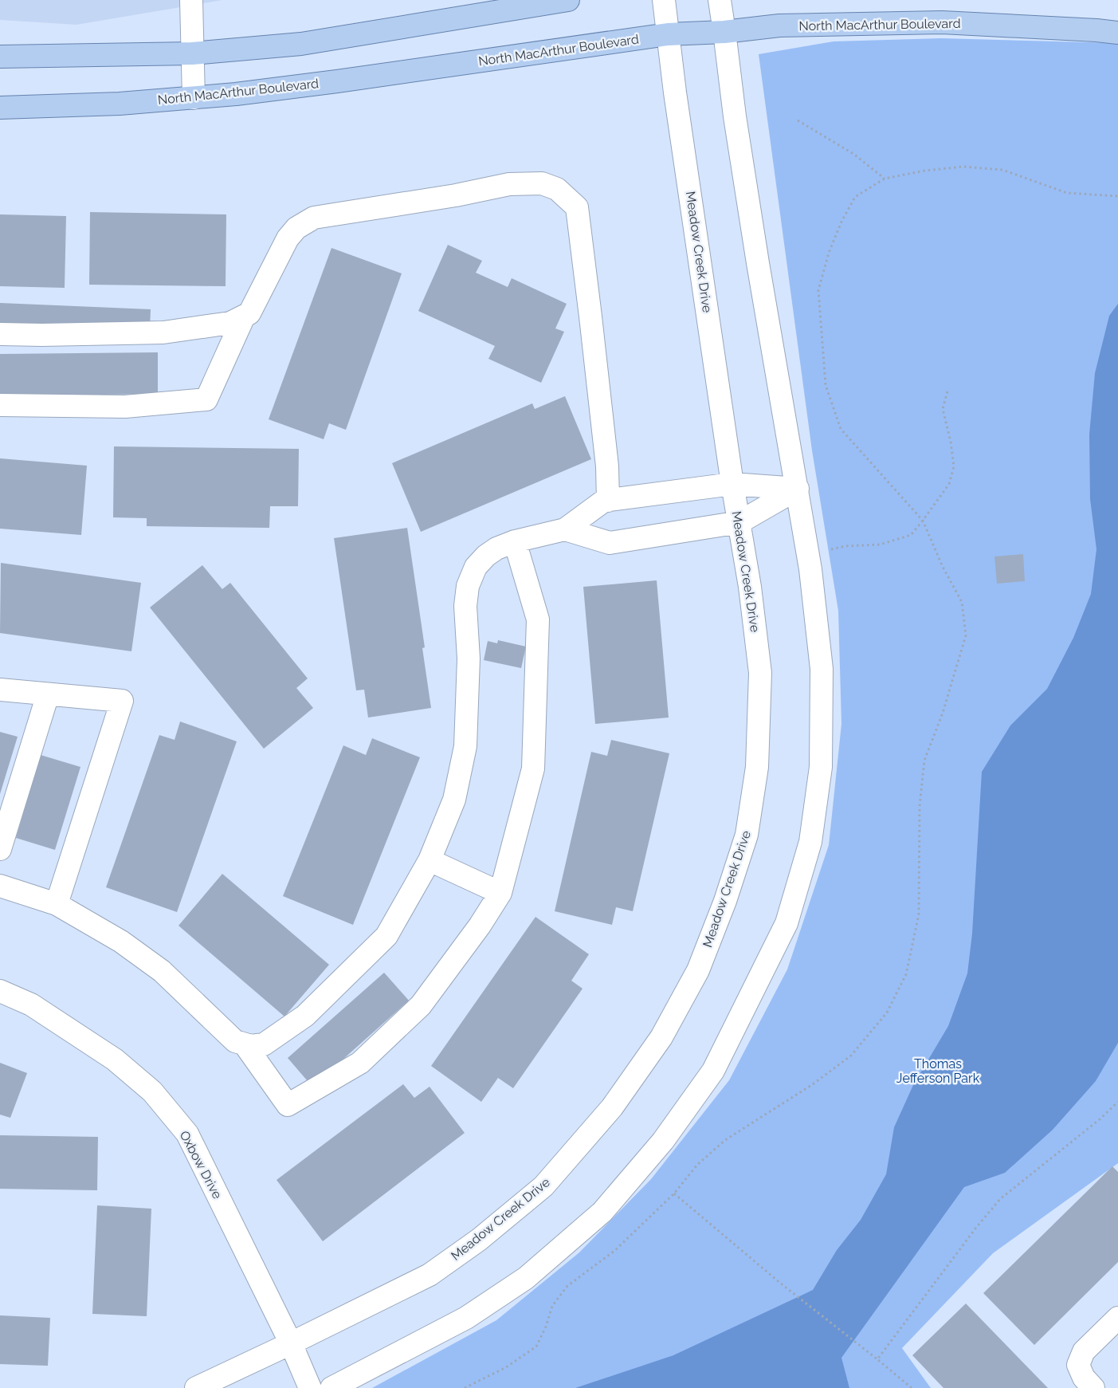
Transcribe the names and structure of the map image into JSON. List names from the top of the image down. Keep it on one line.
{"streets":{"main road":["North MacArthur Boulevard"],"street":["Meadow Creek Drive","Oxbow Drive"]},"crossings":[["North MacArthur Boulevard","Meadow Creek Drive"],["Meadow Creek Drive","Oxbow Drive"]],"parks":["Thomas Jefferson Park"]}
